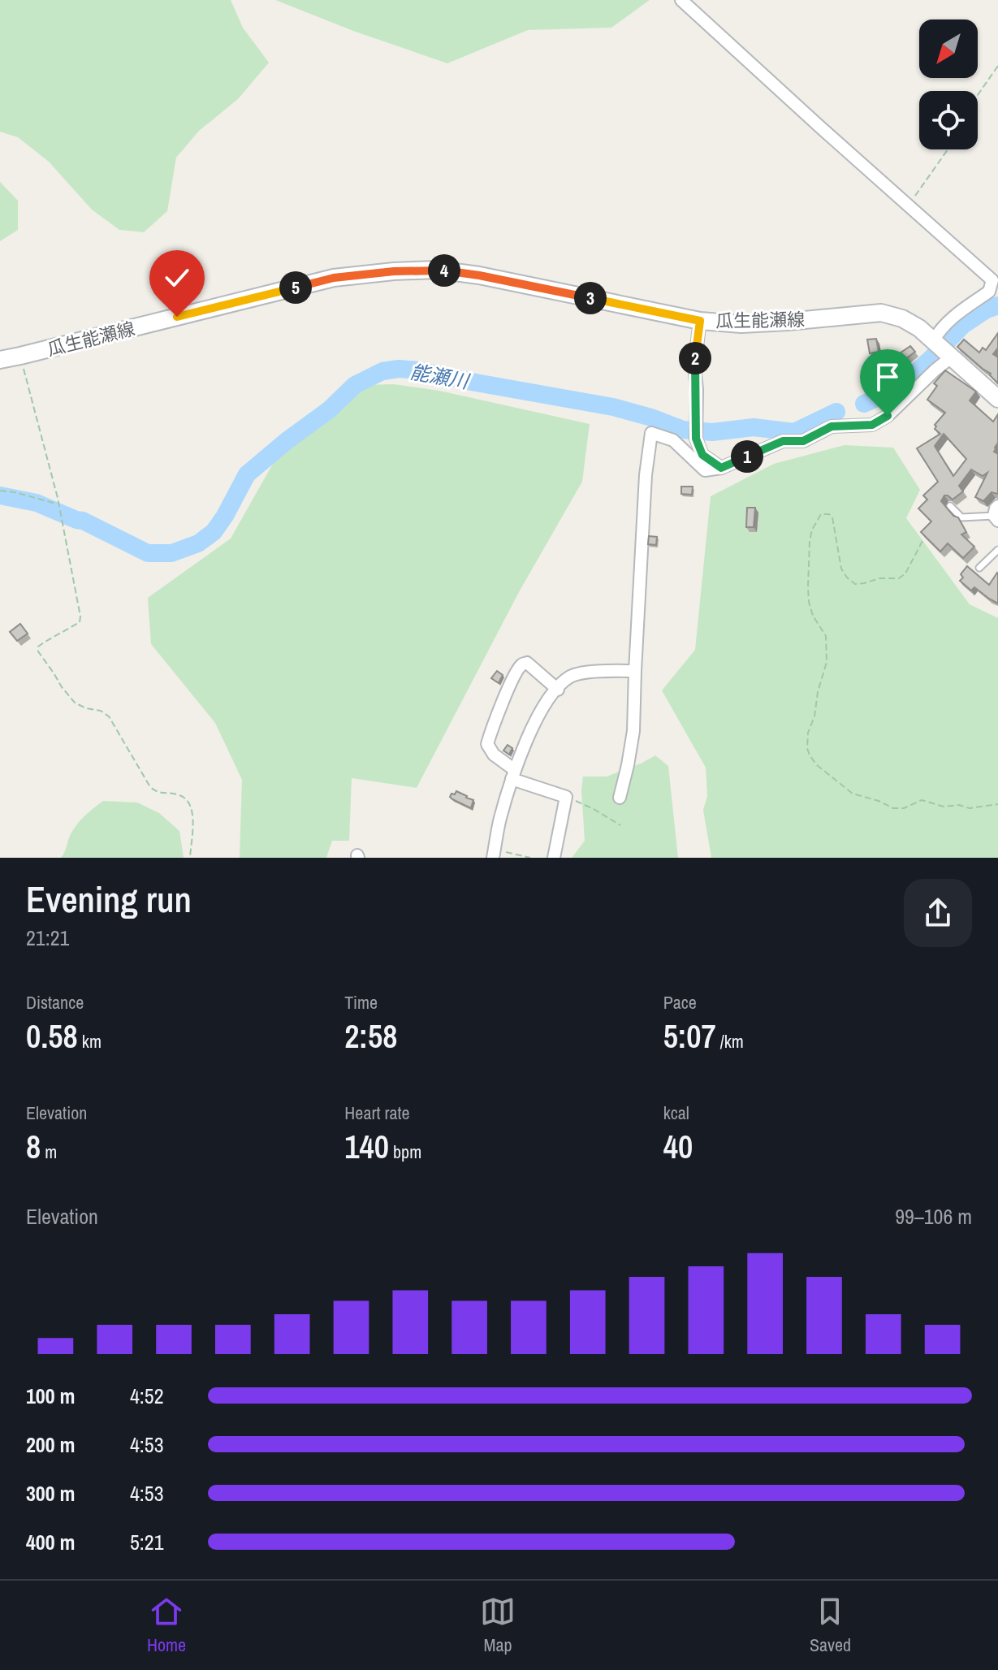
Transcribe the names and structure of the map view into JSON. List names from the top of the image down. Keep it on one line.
{"streets":{"main road":["瓜生能瀬線"]},"water":["能瀬川"],"north":"bottom left","page":{"pins":["4","5","3","2","1"],"heading":["Evening run","21:21"],"stats":[["Distance","0.58 km"],["Time","2:58"],["Pace","5:07 /km"],["Elevation","8 m"],["Heart rate","140 bpm"],["kcal","40"]],"chart":["Elevation","99–106 m"],"list":[{"name":"100 m","note":"4:52"},{"name":"200 m","note":"4:53"},{"name":"300 m","note":"4:53"},{"name":"400 m","note":"5:21"}],"tabs":["Home","Map","Saved"]}}
